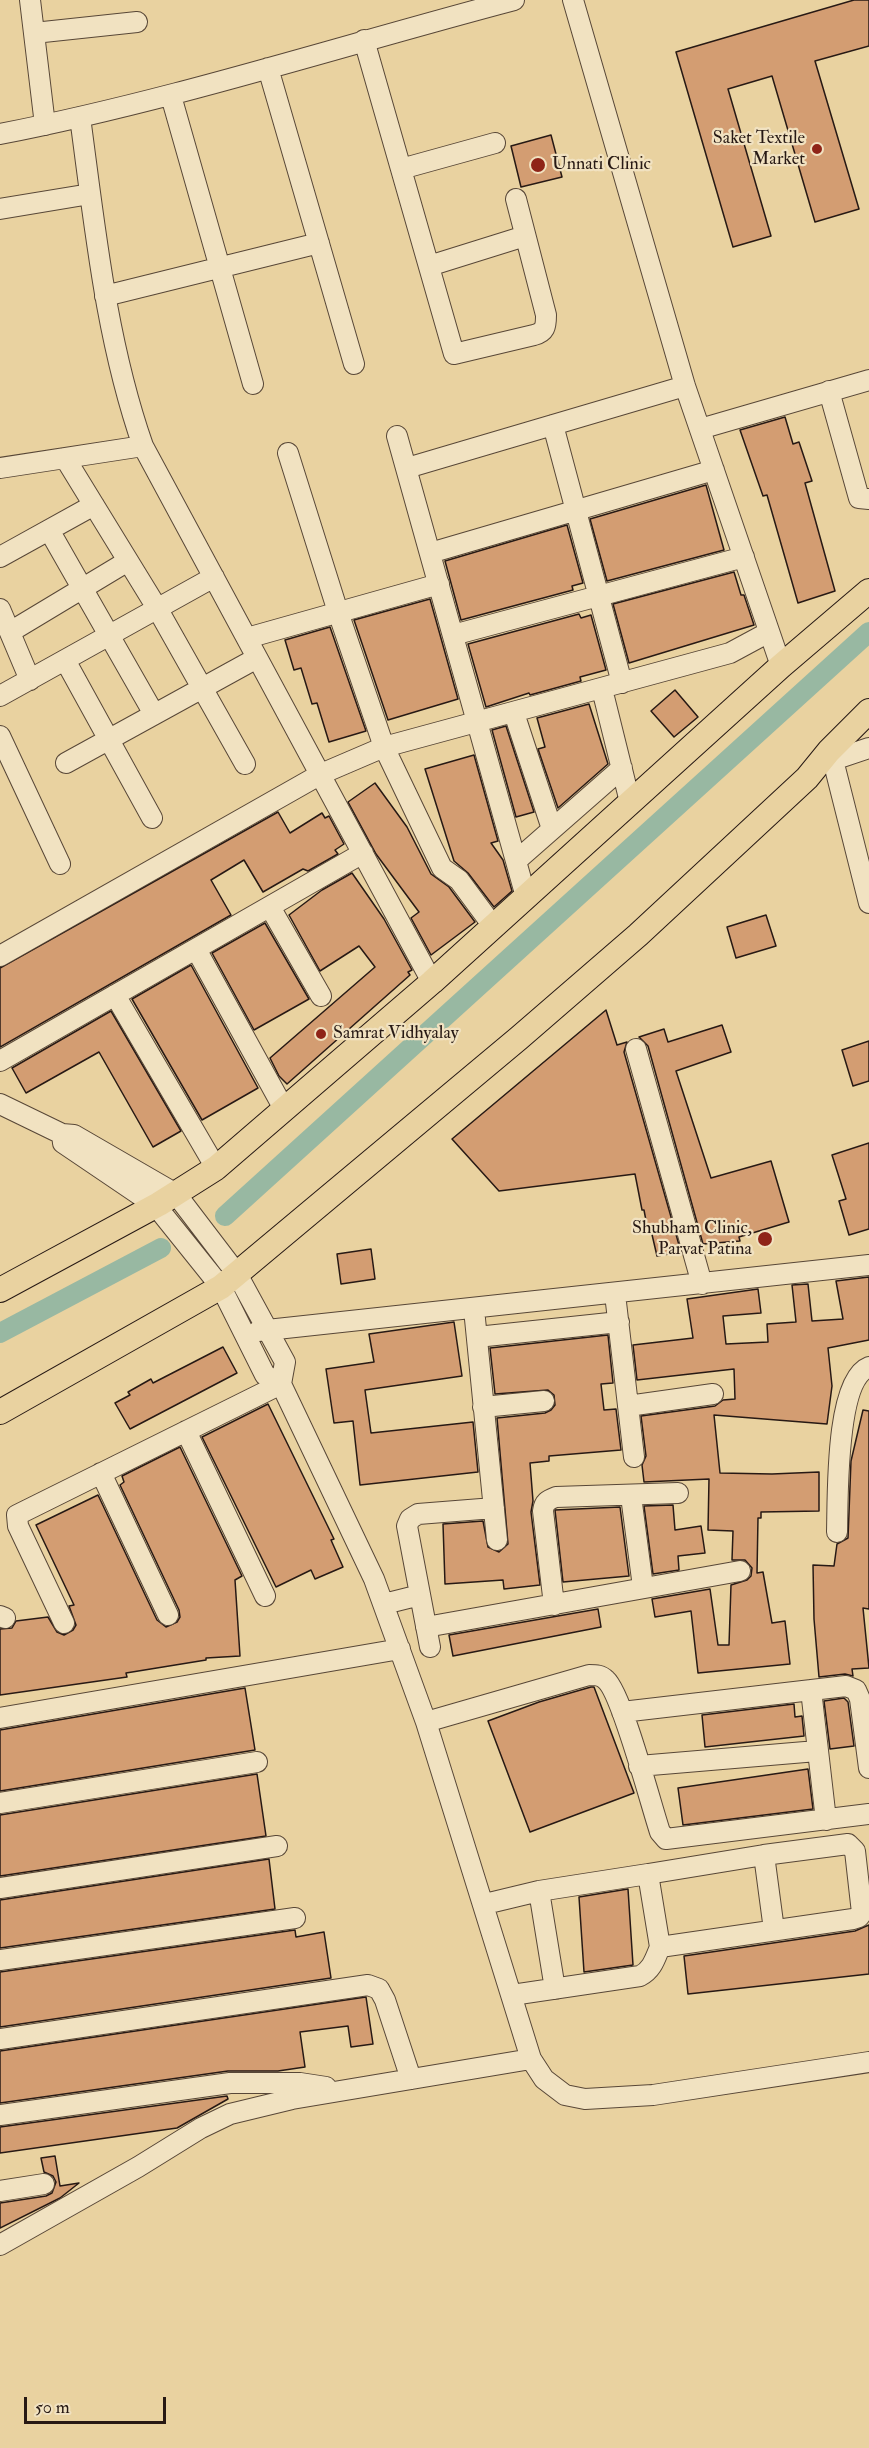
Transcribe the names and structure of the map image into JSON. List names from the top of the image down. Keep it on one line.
{"places":["Saket Textile Market","Unnati Clinic","Samrat Vidhyalay","Shubham Clinic, Parvat Patina"],"scale_bar":"50 m"}
